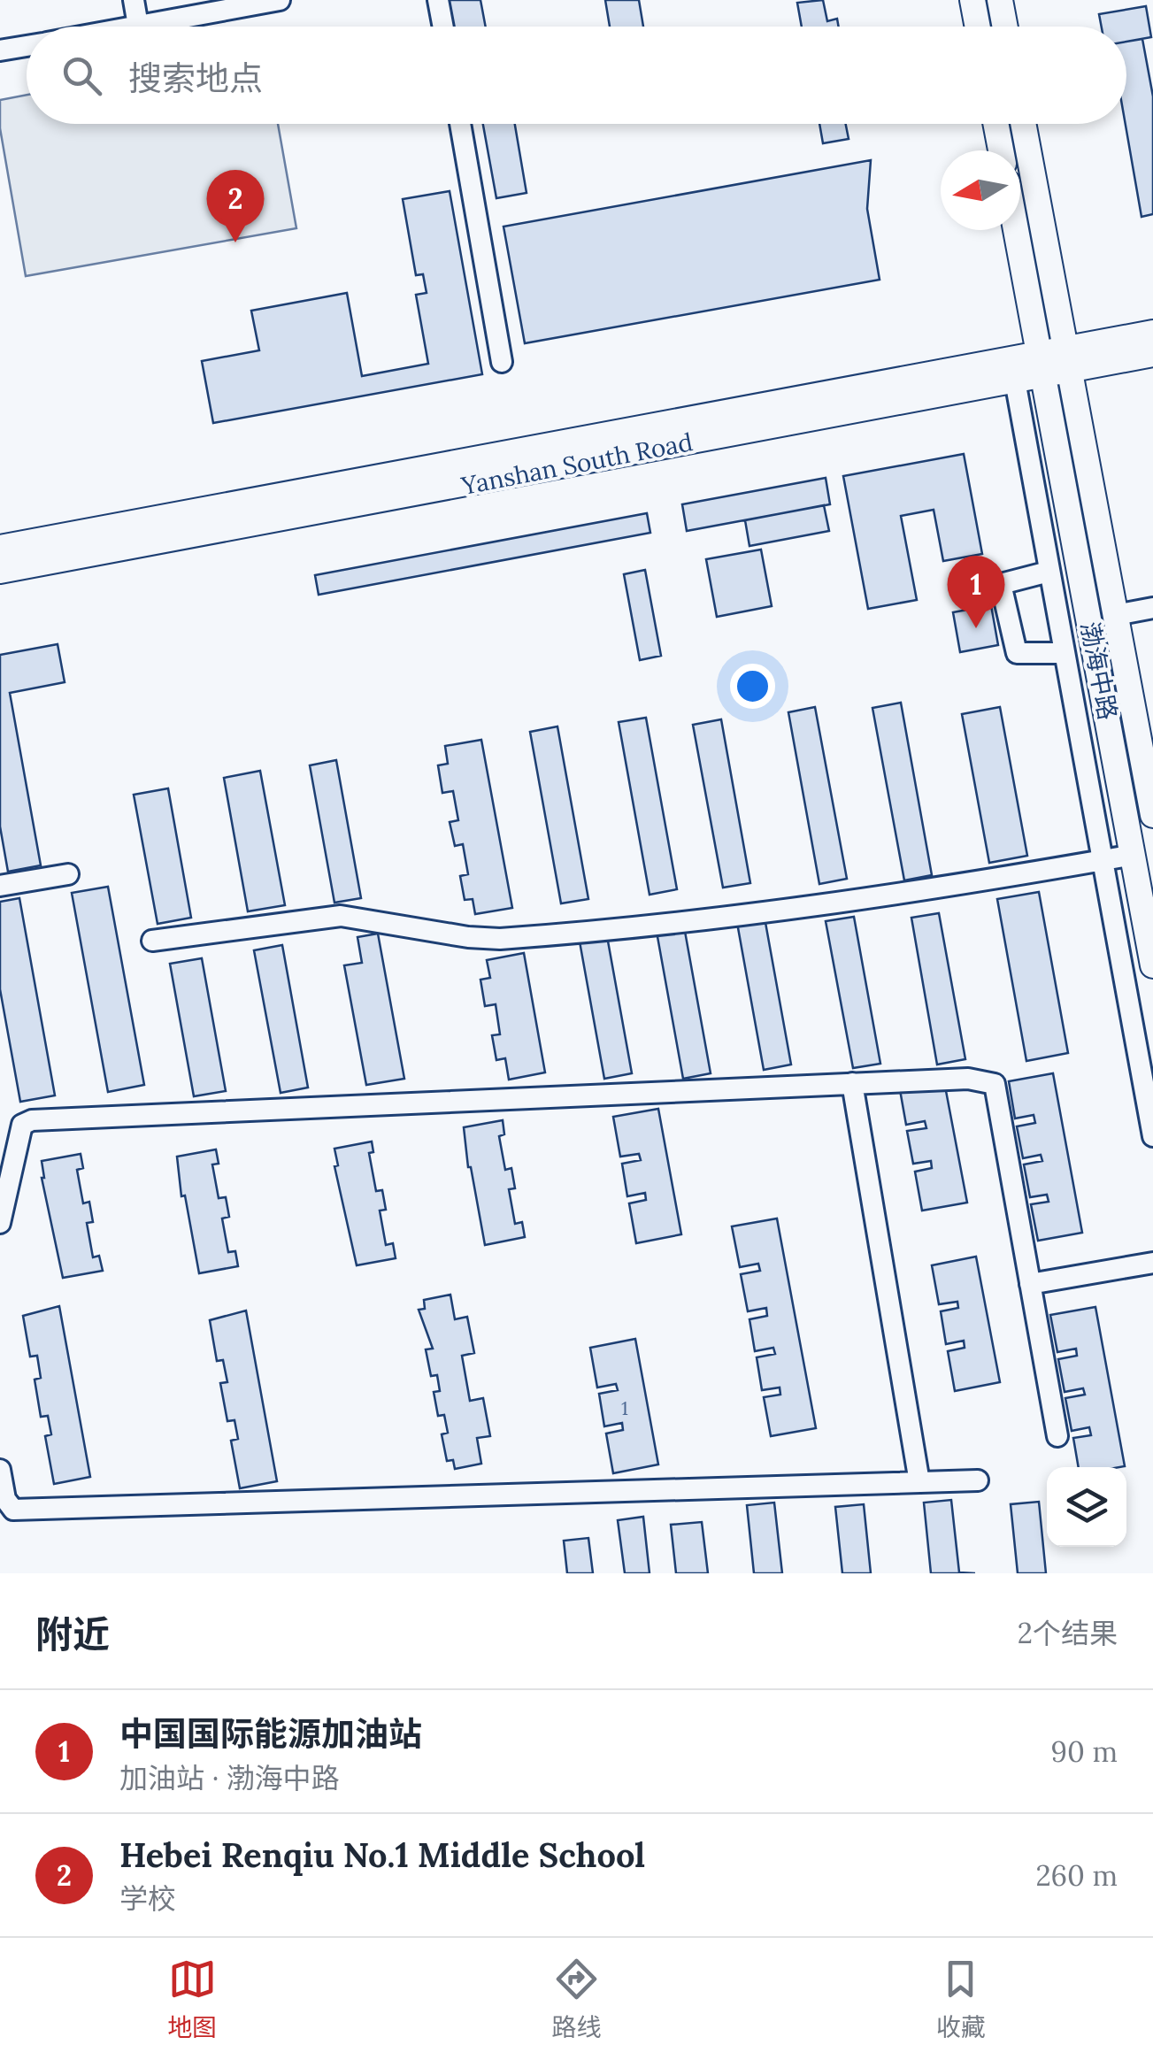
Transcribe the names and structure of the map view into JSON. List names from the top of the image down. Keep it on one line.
{"streets":{"main road":["Yanshan South Road","渤海中路"]},"crossings":[["Yanshan South Road","渤海中路"]],"house_numbers":["1"],"north":"left","page":{"search":"搜索地点","pins":["2","1"],"heading":["附近","2个结果"],"list":[{"mark":"1","name":"中国国际能源加油站","note":"加油站 · 渤海中路","value":"90 m"},{"mark":"2","name":"Hebei Renqiu No.1 Middle School","note":"学校","value":"260 m"}],"nav":["地图","路线","收藏"]}}
